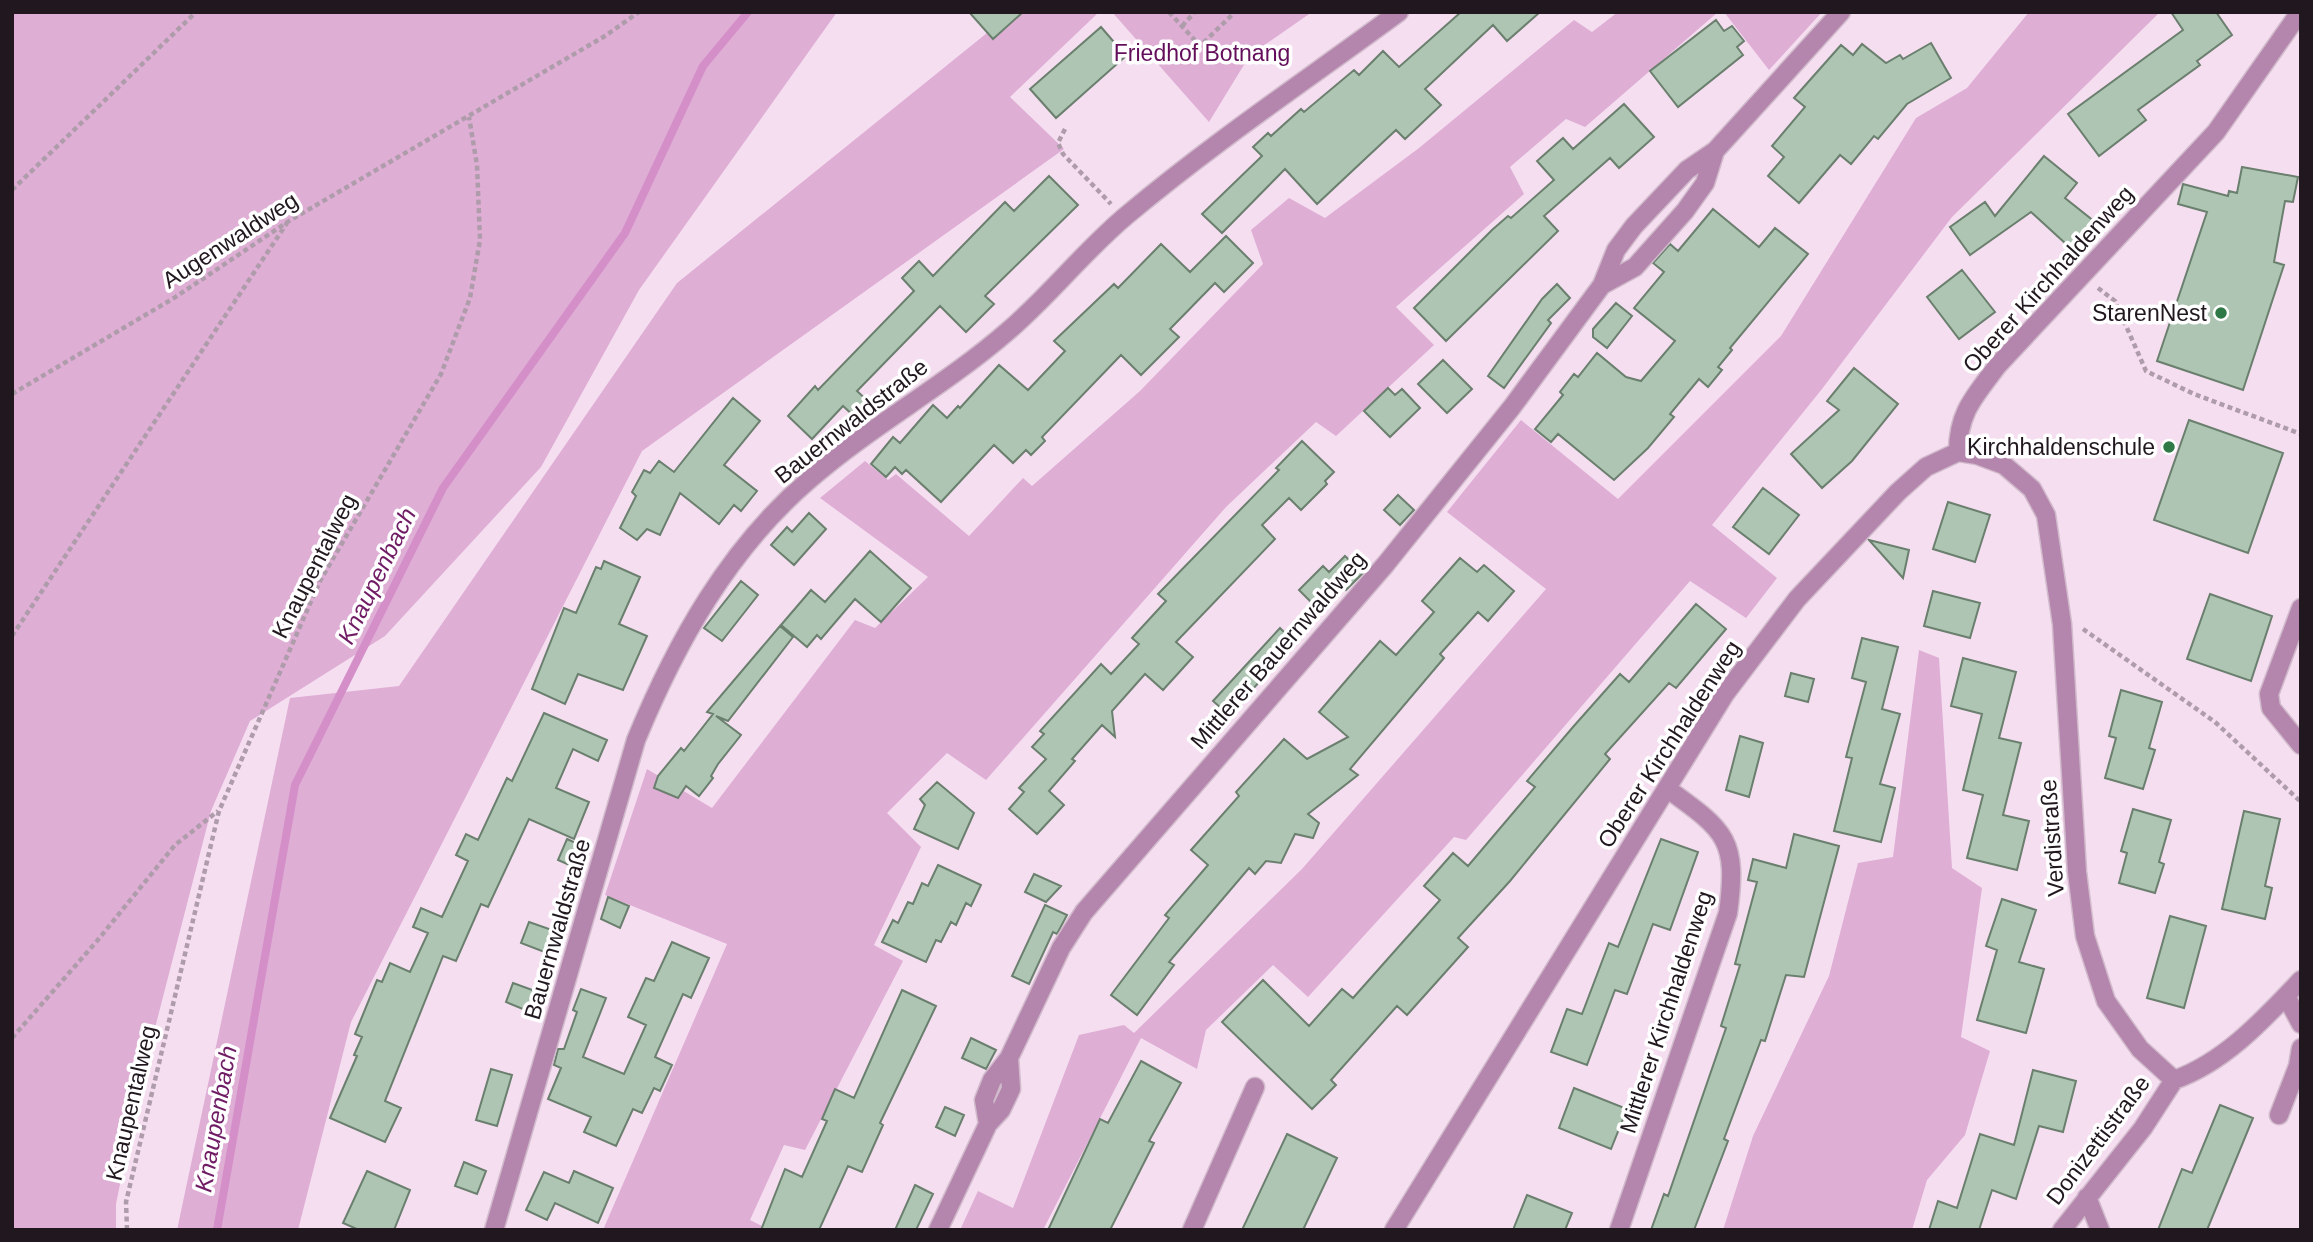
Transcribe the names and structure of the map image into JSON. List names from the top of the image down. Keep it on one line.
{"streets":{"street":["Oberer Kirchhaldenweg","Bauernwaldstraße","Mittlerer Bauernwaldweg","Verdistraße","Mittlerer Kirchhaldenweg","Donizettistraße"],"path":["Augenwaldweg","Knaupentalweg"]},"crossings":[["Augenwaldweg","Knaupentalweg"],["Oberer Kirchhaldenweg","Verdistraße"],["Oberer Kirchhaldenweg","Mittlerer Kirchhaldenweg"],["Verdistraße","Donizettistraße"]],"water":["Knaupenbach"],"parks":["Friedhof Botnang"],"places":["StarenNest","Kirchhaldenschule"]}
